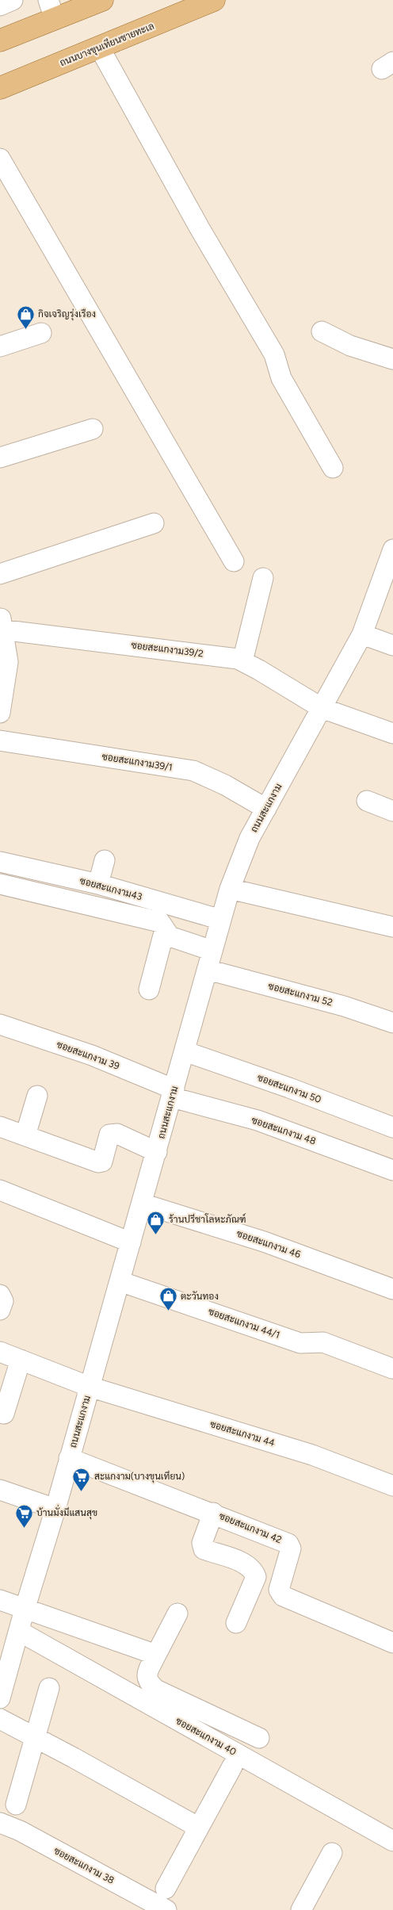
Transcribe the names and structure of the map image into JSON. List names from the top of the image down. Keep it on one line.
{"streets":{"main road":["ถนนบางขุนเทียนชายทะเล"],"street":["ซอยสะแกงาม39/2","ซอยสะแกงาม39/1","ถนนสะแกงาม","ซอยสะแกงาม43","ซอยสะแกงาม 52","ซอยสะแกงาม 39","ซอยสะแกงาม 50","ซอยสะแกงาม 48","ซอยสะแกงาม 46","ซอยสะแกงาม 44/1","ซอยสะแกงาม 44","ซอยสะแกงาม 42","ซอยสะแกงาม 40","ซอยสะแกงาม 38"]},"crossings":[["ซอยสะแกงาม39/2","ถนนสะแกงาม"],["ซอยสะแกงาม39/1","ถนนสะแกงาม"],["ถนนสะแกงาม","ซอยสะแกงาม43"],["ถนนสะแกงาม","ซอยสะแกงาม 52"],["ถนนสะแกงาม","ซอยสะแกงาม 39"],["ถนนสะแกงาม","ซอยสะแกงาม 50"],["ถนนสะแกงาม","ซอยสะแกงาม 48"],["ถนนสะแกงาม","ซอยสะแกงาม 46"],["ถนนสะแกงาม","ซอยสะแกงาม 44/1"],["ถนนสะแกงาม","ซอยสะแกงาม 44"],["ถนนสะแกงาม","ซอยสะแกงาม 42"],["ถนนสะแกงาม","ซอยสะแกงาม 40"],["ซอยสะแกงาม 39","ซอยสะแกงาม 48"]],"places":{"shop":["กิจเจริญรุ่งเรือง","ร้านปรีชาโลหะภัณฑ์","ตะวันทอง"],"supermarket":["สะแกงาม(บางขุนเทียน)","บ้านมั่งมีแสนสุข"]}}
